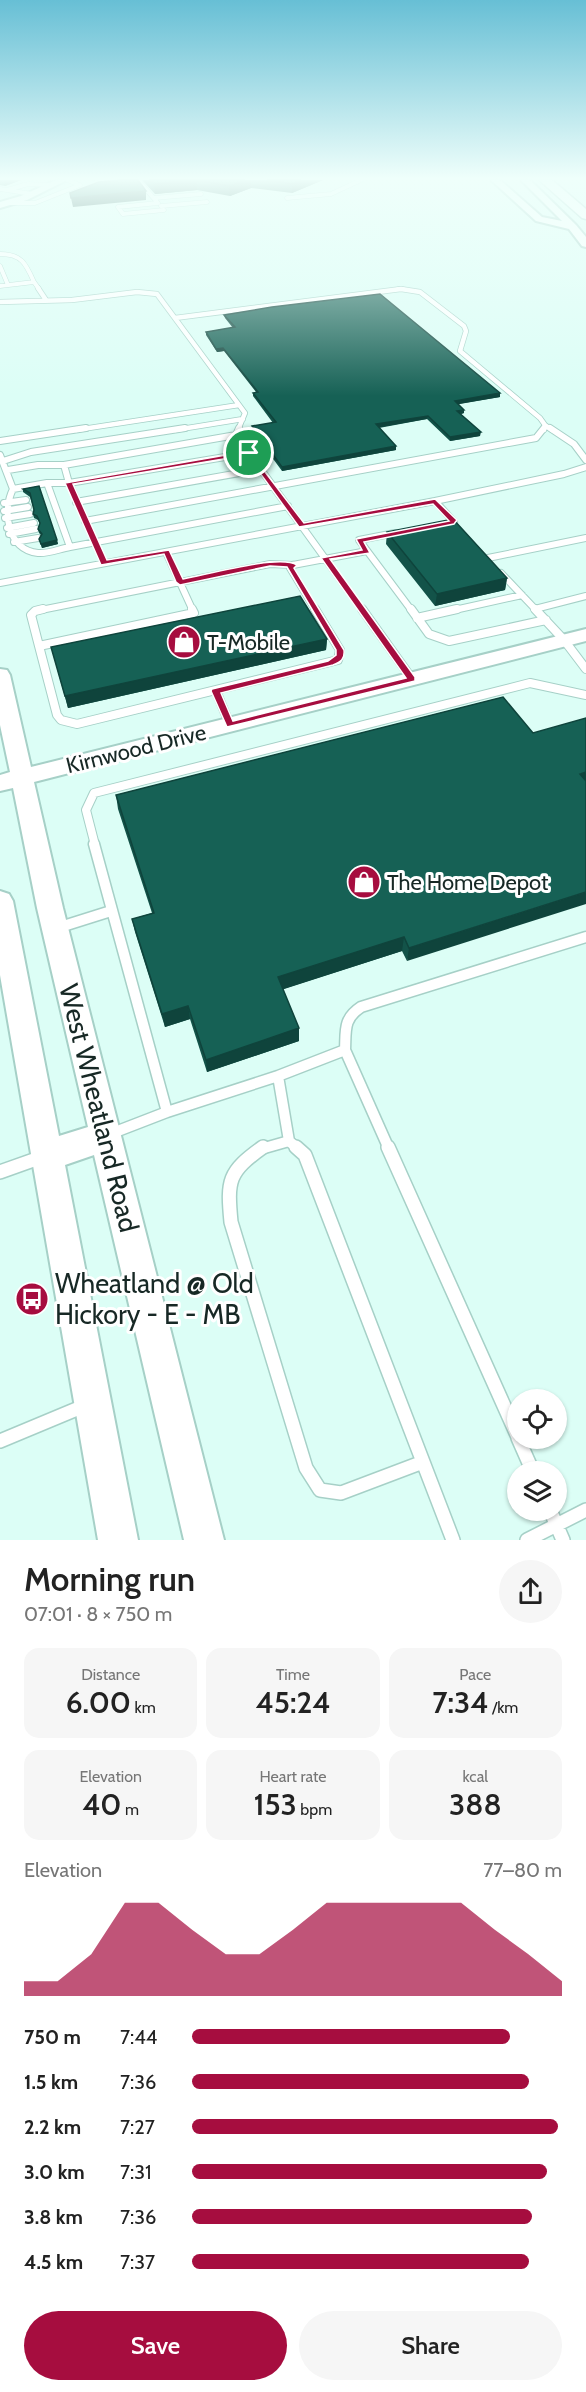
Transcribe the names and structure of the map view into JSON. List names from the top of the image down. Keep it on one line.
{"streets":{"main road":["Kirnwood Drive","West Wheatland Road"]},"crossings":[["Kirnwood Drive","West Wheatland Road"]],"places":{"shop":["T-Mobile","The Home Depot"],"bus stop":["Wheatland @ Old Hickory - E - MB"]},"page":{"heading":["Morning run","07:01 · 8 × 750 m"],"stats":[["Distance","6.00 km"],["Time","45:24"],["Pace","7:34 /km"],["Elevation","40 m"],["Heart rate","153 bpm"],["kcal","388"]],"chart":["Elevation","77–80 m"],"list":[{"name":"750 m","note":"7:44"},{"name":"1.5 km","note":"7:36"},{"name":"2.2 km","note":"7:27"},{"name":"3.0 km","note":"7:31"},{"name":"3.8 km","note":"7:36"},{"name":"4.5 km","note":"7:37"}],"buttons":["Save","Share"]}}
